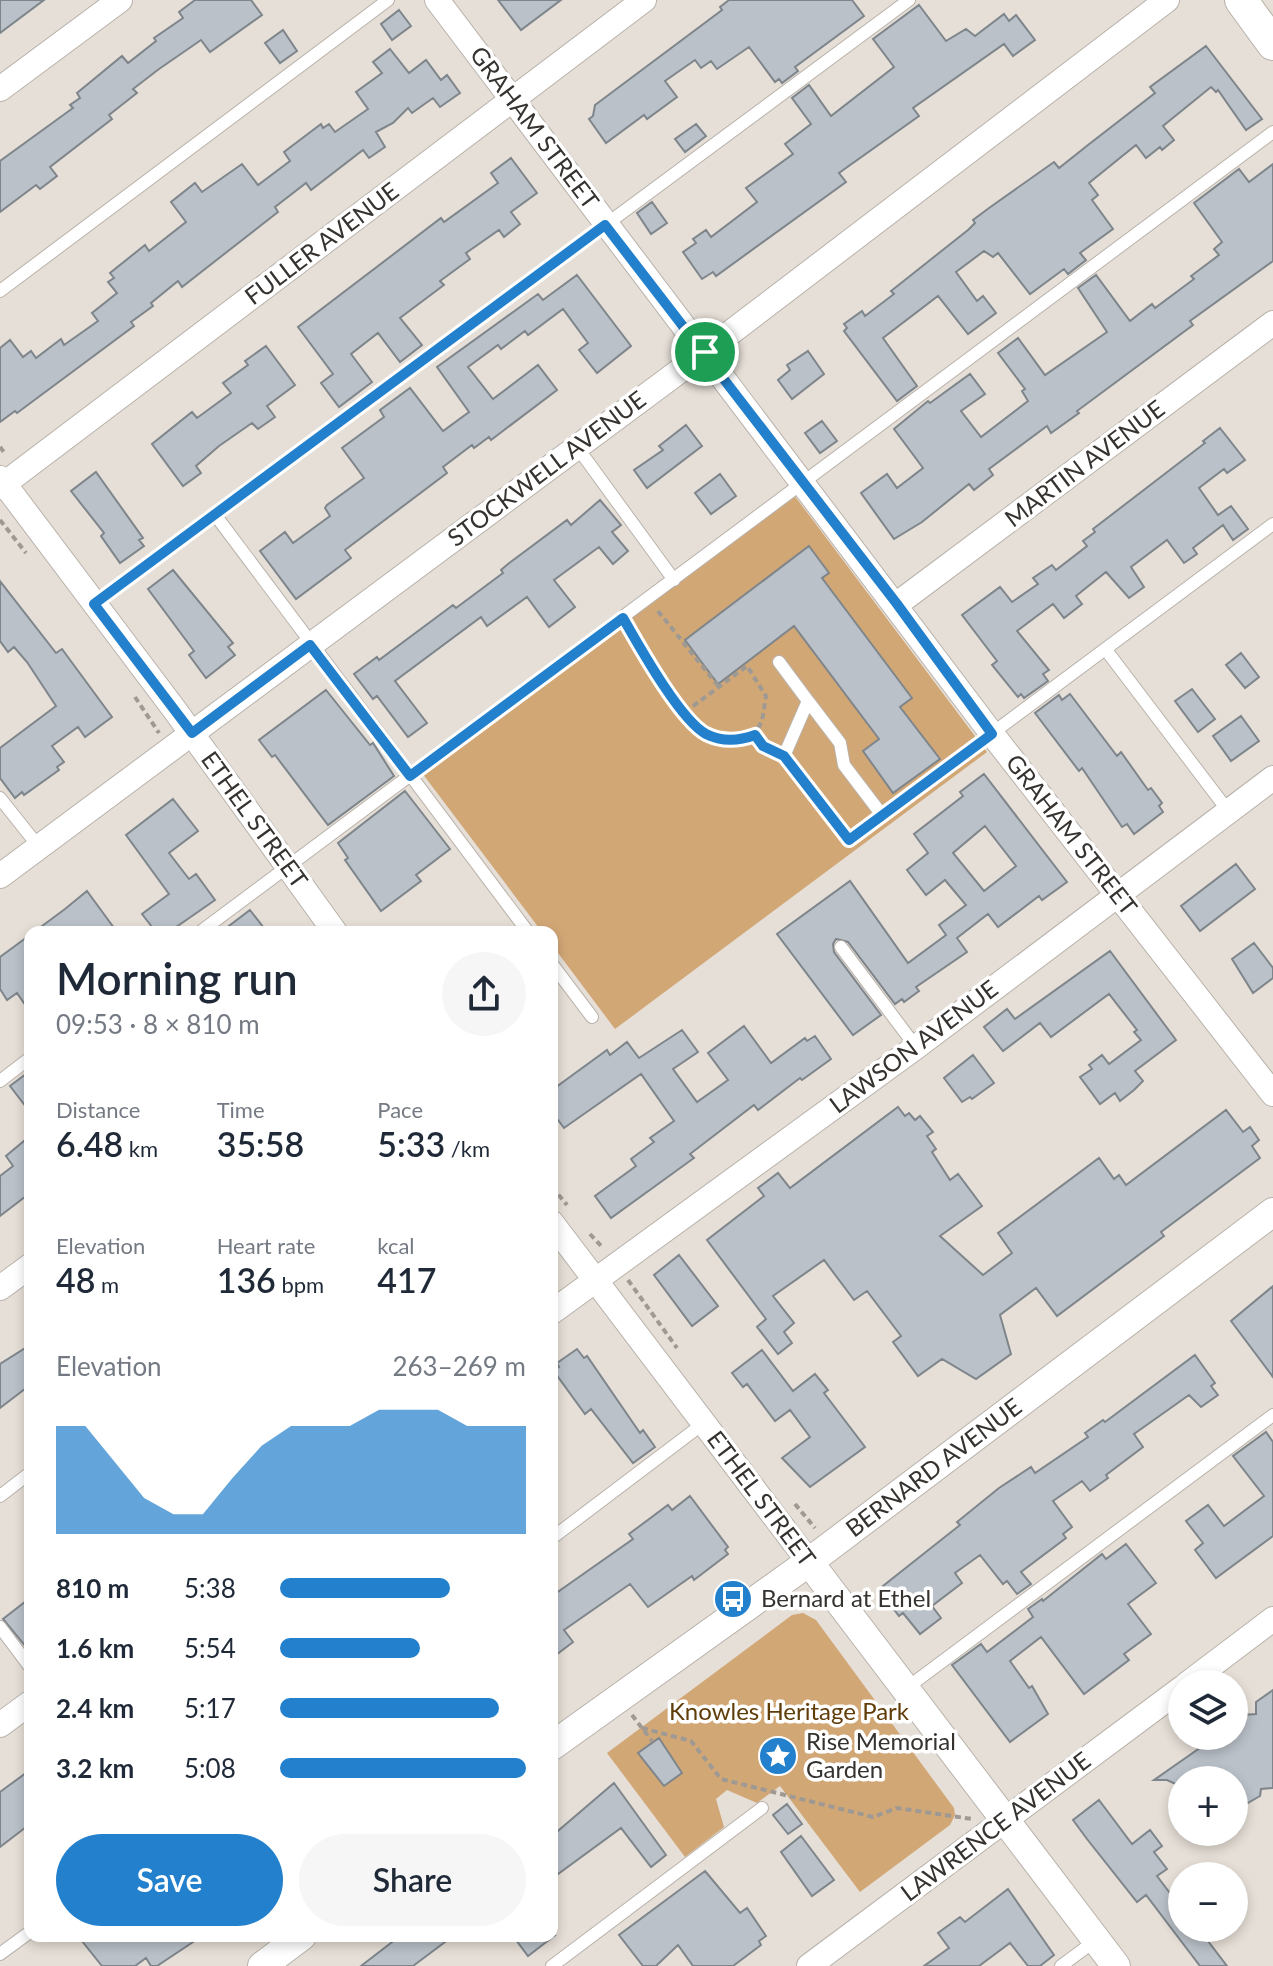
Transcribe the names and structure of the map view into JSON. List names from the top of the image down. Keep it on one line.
{"streets":{"street":["GRAHAM STREET","FULLER AVENUE","MARTIN AVENUE","STOCKWELL AVENUE","ETHEL STREET","LAWSON AVENUE","BERNARD AVENUE","LAWRENCE AVENUE"]},"crossings":[["GRAHAM STREET","FULLER AVENUE"],["GRAHAM STREET","MARTIN AVENUE"],["GRAHAM STREET","STOCKWELL AVENUE"],["GRAHAM STREET","LAWSON AVENUE"],["FULLER AVENUE","ETHEL STREET"],["STOCKWELL AVENUE","ETHEL STREET"],["ETHEL STREET","LAWSON AVENUE"],["ETHEL STREET","BERNARD AVENUE"],["ETHEL STREET","LAWRENCE AVENUE"]],"parks":["Knowles Heritage Park"],"places":{"bus stop":["Bernard at Ethel"],"place":["Rise Memorial Garden"]},"page":{"heading":["Morning run","09:53 · 8 × 810 m"],"stats":[["Distance","6.48 km"],["Time","35:58"],["Pace","5:33 /km"],["Elevation","48 m"],["Heart rate","136 bpm"],["kcal","417"]],"chart":["Elevation","263–269 m"],"list":[{"name":"810 m","note":"5:38"},{"name":"1.6 km","note":"5:54"},{"name":"2.4 km","note":"5:17"},{"name":"3.2 km","note":"5:08"}],"map_buttons":["+","−"],"buttons":["Save","Share"]}}
